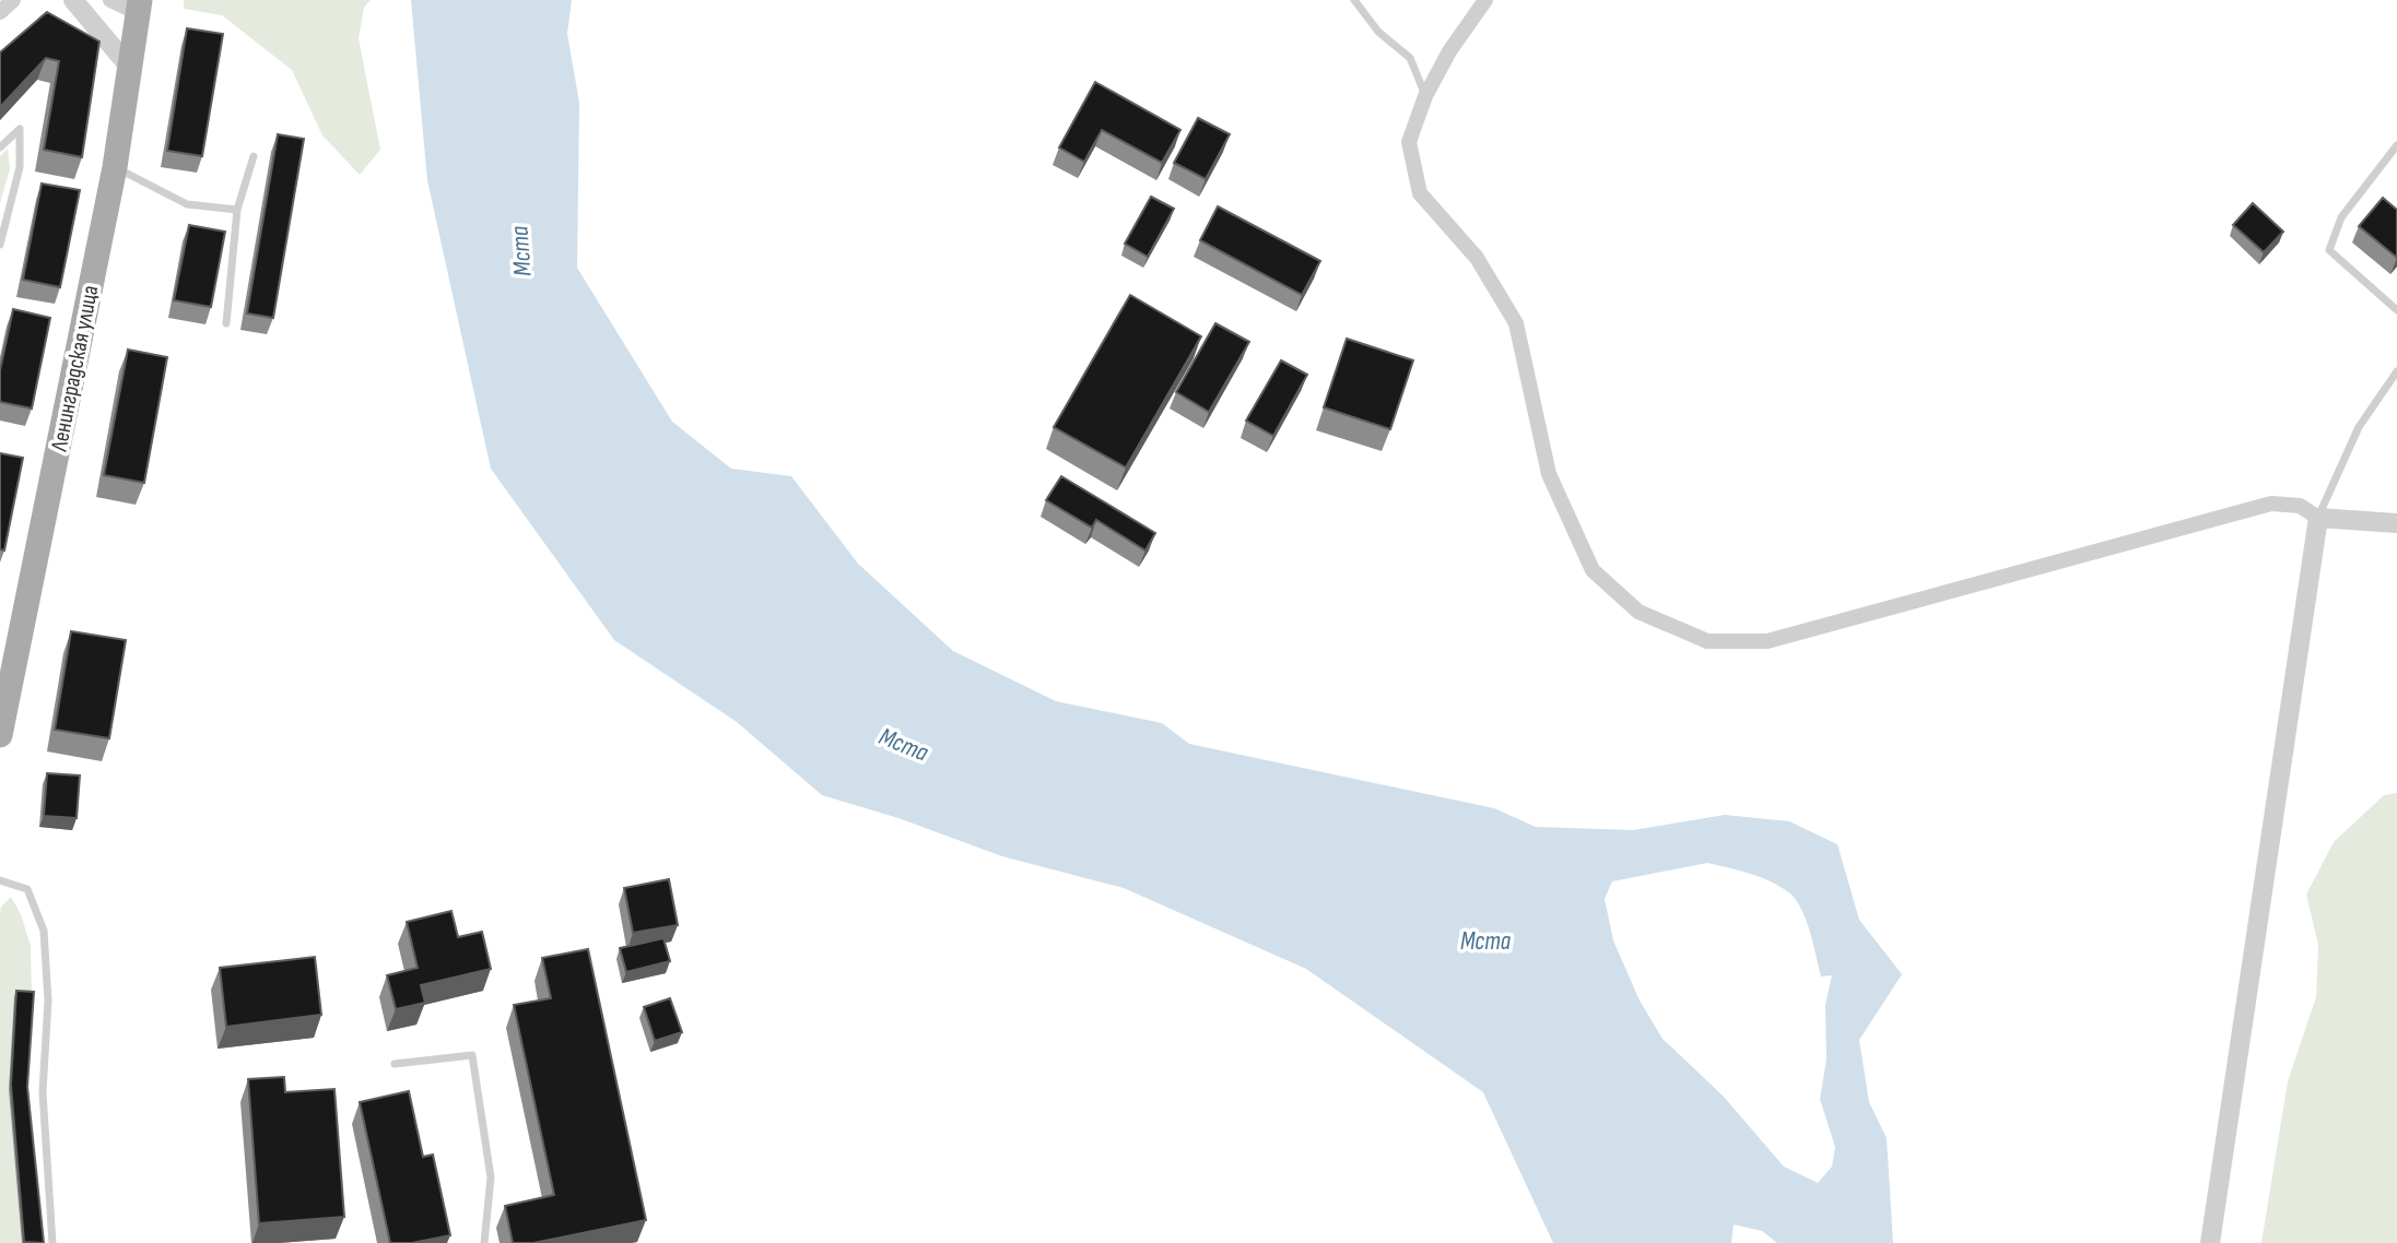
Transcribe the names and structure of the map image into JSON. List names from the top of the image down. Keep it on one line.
{"streets":{"main road":["Ленинградская улица"]},"water":["Мста"]}
